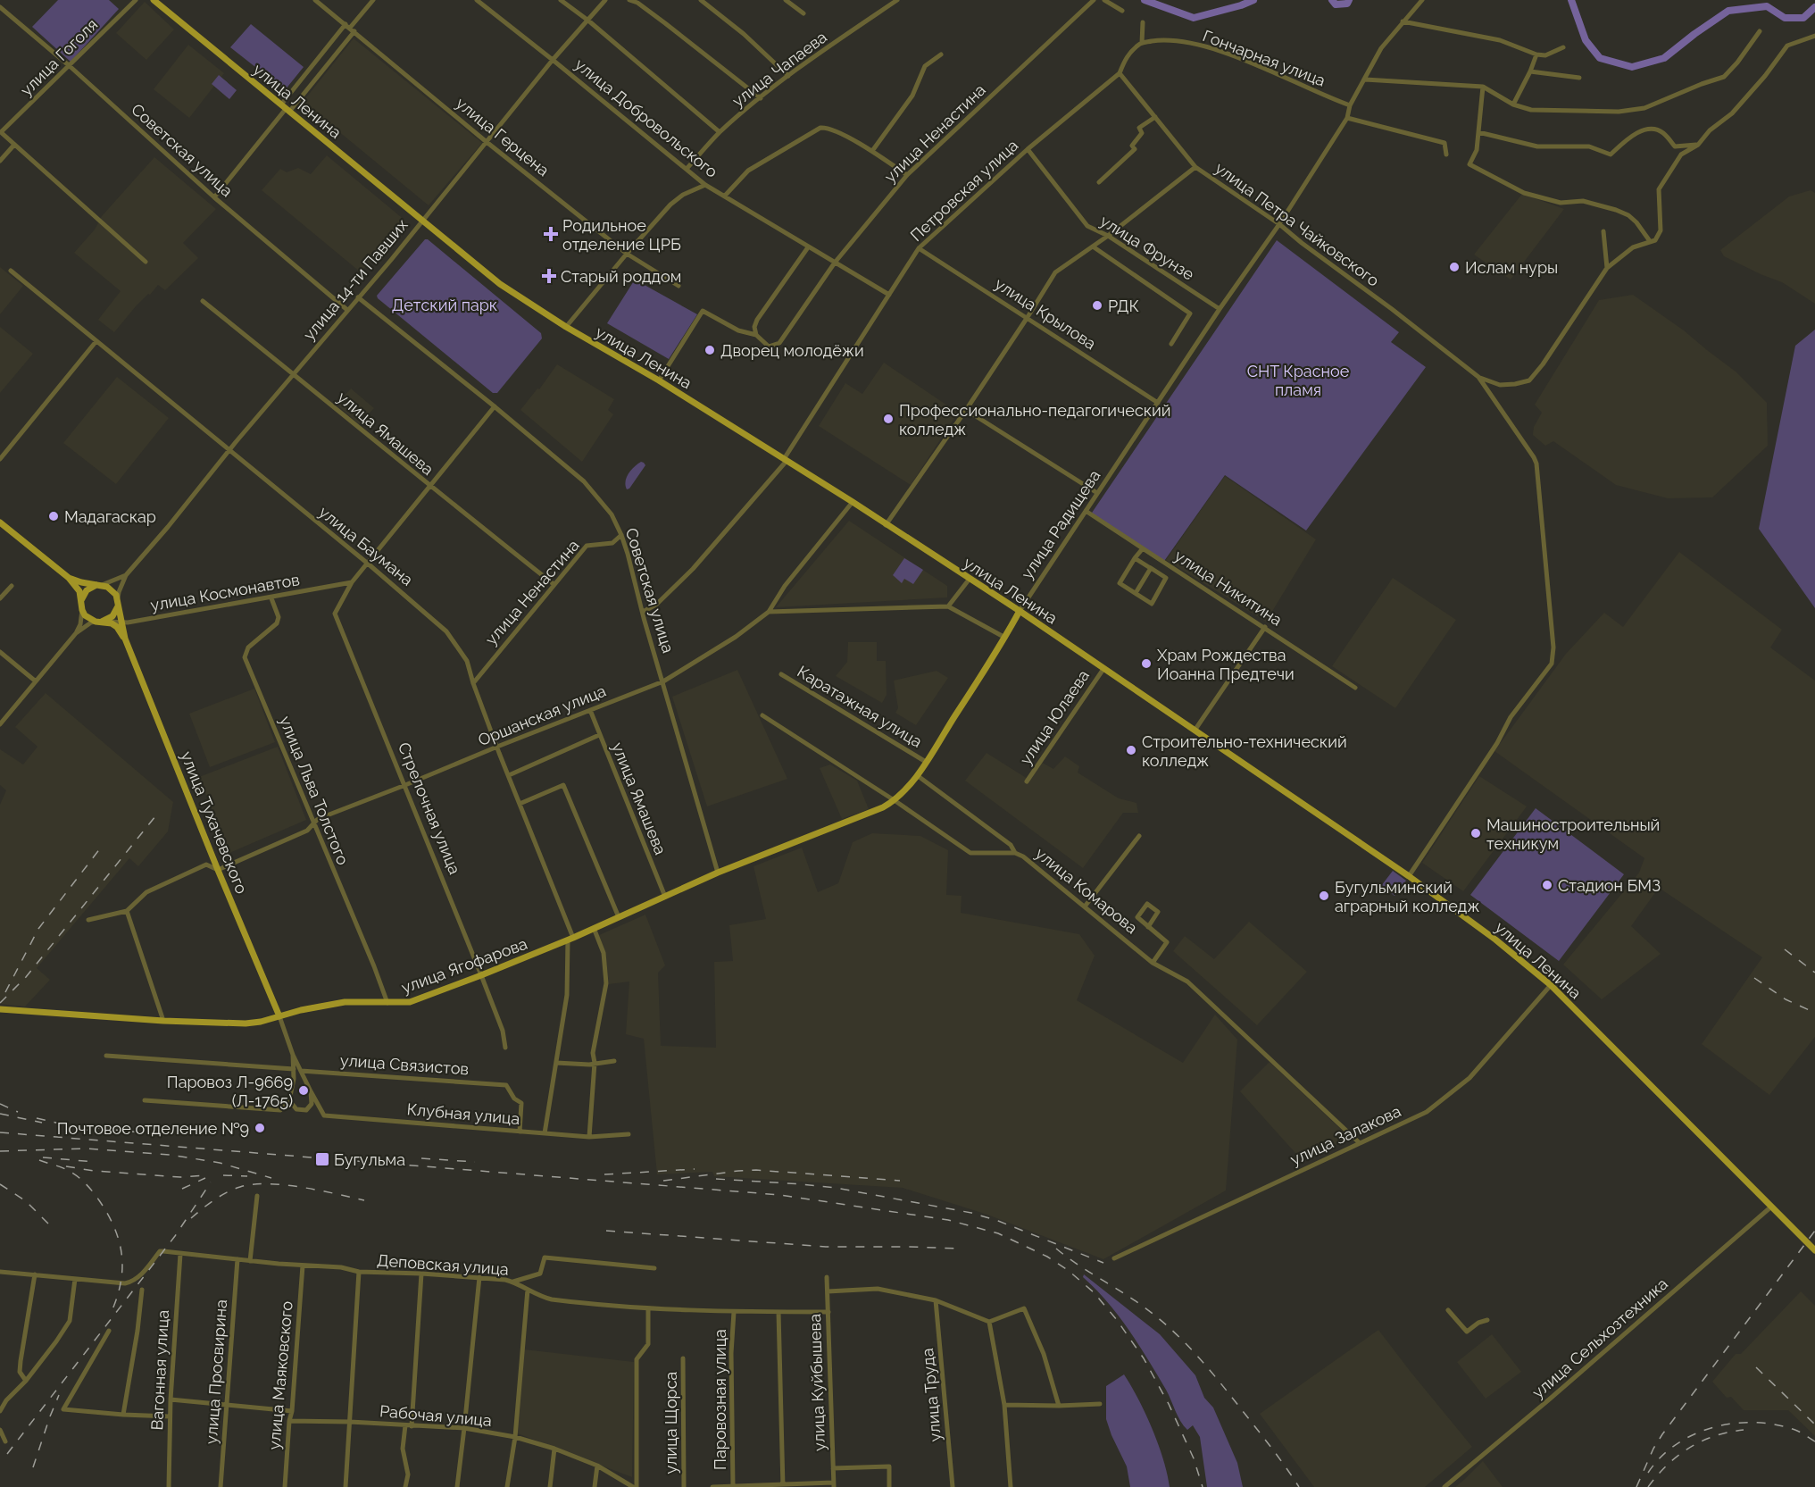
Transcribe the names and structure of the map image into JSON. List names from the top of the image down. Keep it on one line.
{"streets":{"main road":["улица Ленина","улица Радищева","улица Тухачевского","улица Ягофарова"],"street":["улица Гоголя","Гончарная улица","улица Чапаева","улица Добровольского","улица Ненастина","улица Герцена","Советская улица","Петровская улица","улица Петра Чайковского","улица Фрунзе","улица 14-ти Павших","улица Крылова","улица Ямашева","улица Баумана","улица Никитина","улица Космонавтов","Каратажная улица","Оршанская улица","улица Юлаева","улица Льва Толстого","Стрелочная улица","улица Комарова","улица Связистов","Клубная улица","улица Залакова","Деповская улица","улица Сельхозтехника","Вагонная улица","улица Просвирина","улица Маяковского","улица Куйбышева","улица Труда","Паровозная улица","Рабочая улица","улица Щорса"]},"crossings":[["улица Гоголя","Советская улица"],["улица Чапаева","улица Добровольского"],["улица Ленина","Петровская улица"],["улица Ленина","улица Петра Чайковского"],["улица Ленина","улица 14-ти Павших"],["улица Ленина","улица Радищева"],["улица Ленина","улица Юлаева"],["улица Ленина","улица Залакова"],["улица Ленина","улица Сельхозтехника"],["улица Добровольского","улица Ненастина"],["улица Добровольского","Петровская улица"],["улица Добровольского","улица 14-ти Павших"],["улица Ненастина","Советская улица"],["улица Ненастина","улица Ямашева"],["улица Ненастина","улица Баумана"],["улица Герцена","улица 14-ти Павших"],["Советская улица","Петровская улица"],["Советская улица","улица 14-ти Павших"],["Советская улица","Оршанская улица"],["Советская улица","улица Ягофарова"],["Петровская улица","улица Петра Чайковского"],["Петровская улица","улица Фрунзе"],["Петровская улица","улица Крылова"],["улица Петра Чайковского","улица Радищева"],["улица Фрунзе","улица Радищева"],["улица 14-ти Павших","улица Ямашева"],["улица 14-ти Павших","улица Баумана"],["улица Крылова","улица Радищева"],["улица Ямашева","Оршанская улица"],["улица Ямашева","улица Ягофарова"],["улица Радищева","улица Никитина"],["улица Радищева","Каратажная улица"],["улица Радищева","улица Комарова"],["улица Радищева","улица Ягофарова"],["улица Баумана","Оршанская улица"],["улица Баумана","улица Ягофарова"],["улица Космонавтов","улица Льва Толстого"],["улица Космонавтов","Стрелочная улица"],["улица Космонавтов","улица Тухачевского"],["Оршанская улица","улица Льва Толстого"],["Оршанская улица","Стрелочная улица"],["Оршанская улица","улица Тухачевского"],["улица Льва Толстого","улица Ягофарова"],["Стрелочная улица","улица Ягофарова"],["улица Тухачевского","улица Ягофарова"],["улица Комарова","улица Залакова"],["улица Связистов","Клубная улица"],["Деповская улица","Вагонная улица"],["Деповская улица","улица Просвирина"],["Деповская улица","улица Маяковского"],["Деповская улица","улица Куйбышева"],["Деповская улица","Паровозная улица"],["улица Маяковского","Рабочая улица"]],"parks":["Детский парк","СНТ Красное пламя"],"places":{"health":["Родильное отделение ЦРБ","Старый роддом"],"other":["Ислам нуры","РДК","Дворец молодёжи","Профессионально-педагогический колледж","Мадагаскар","Храм Рождества Иоанна Предтечи","Строительно-технический колледж","Машиностроительный техникум","Стадион БМЗ","Бугульминский аграрный колледж","Паровоз Л-9669 (Л-1765)","Почтовое отделение №9"],"transit":["Бугульма"]}}
